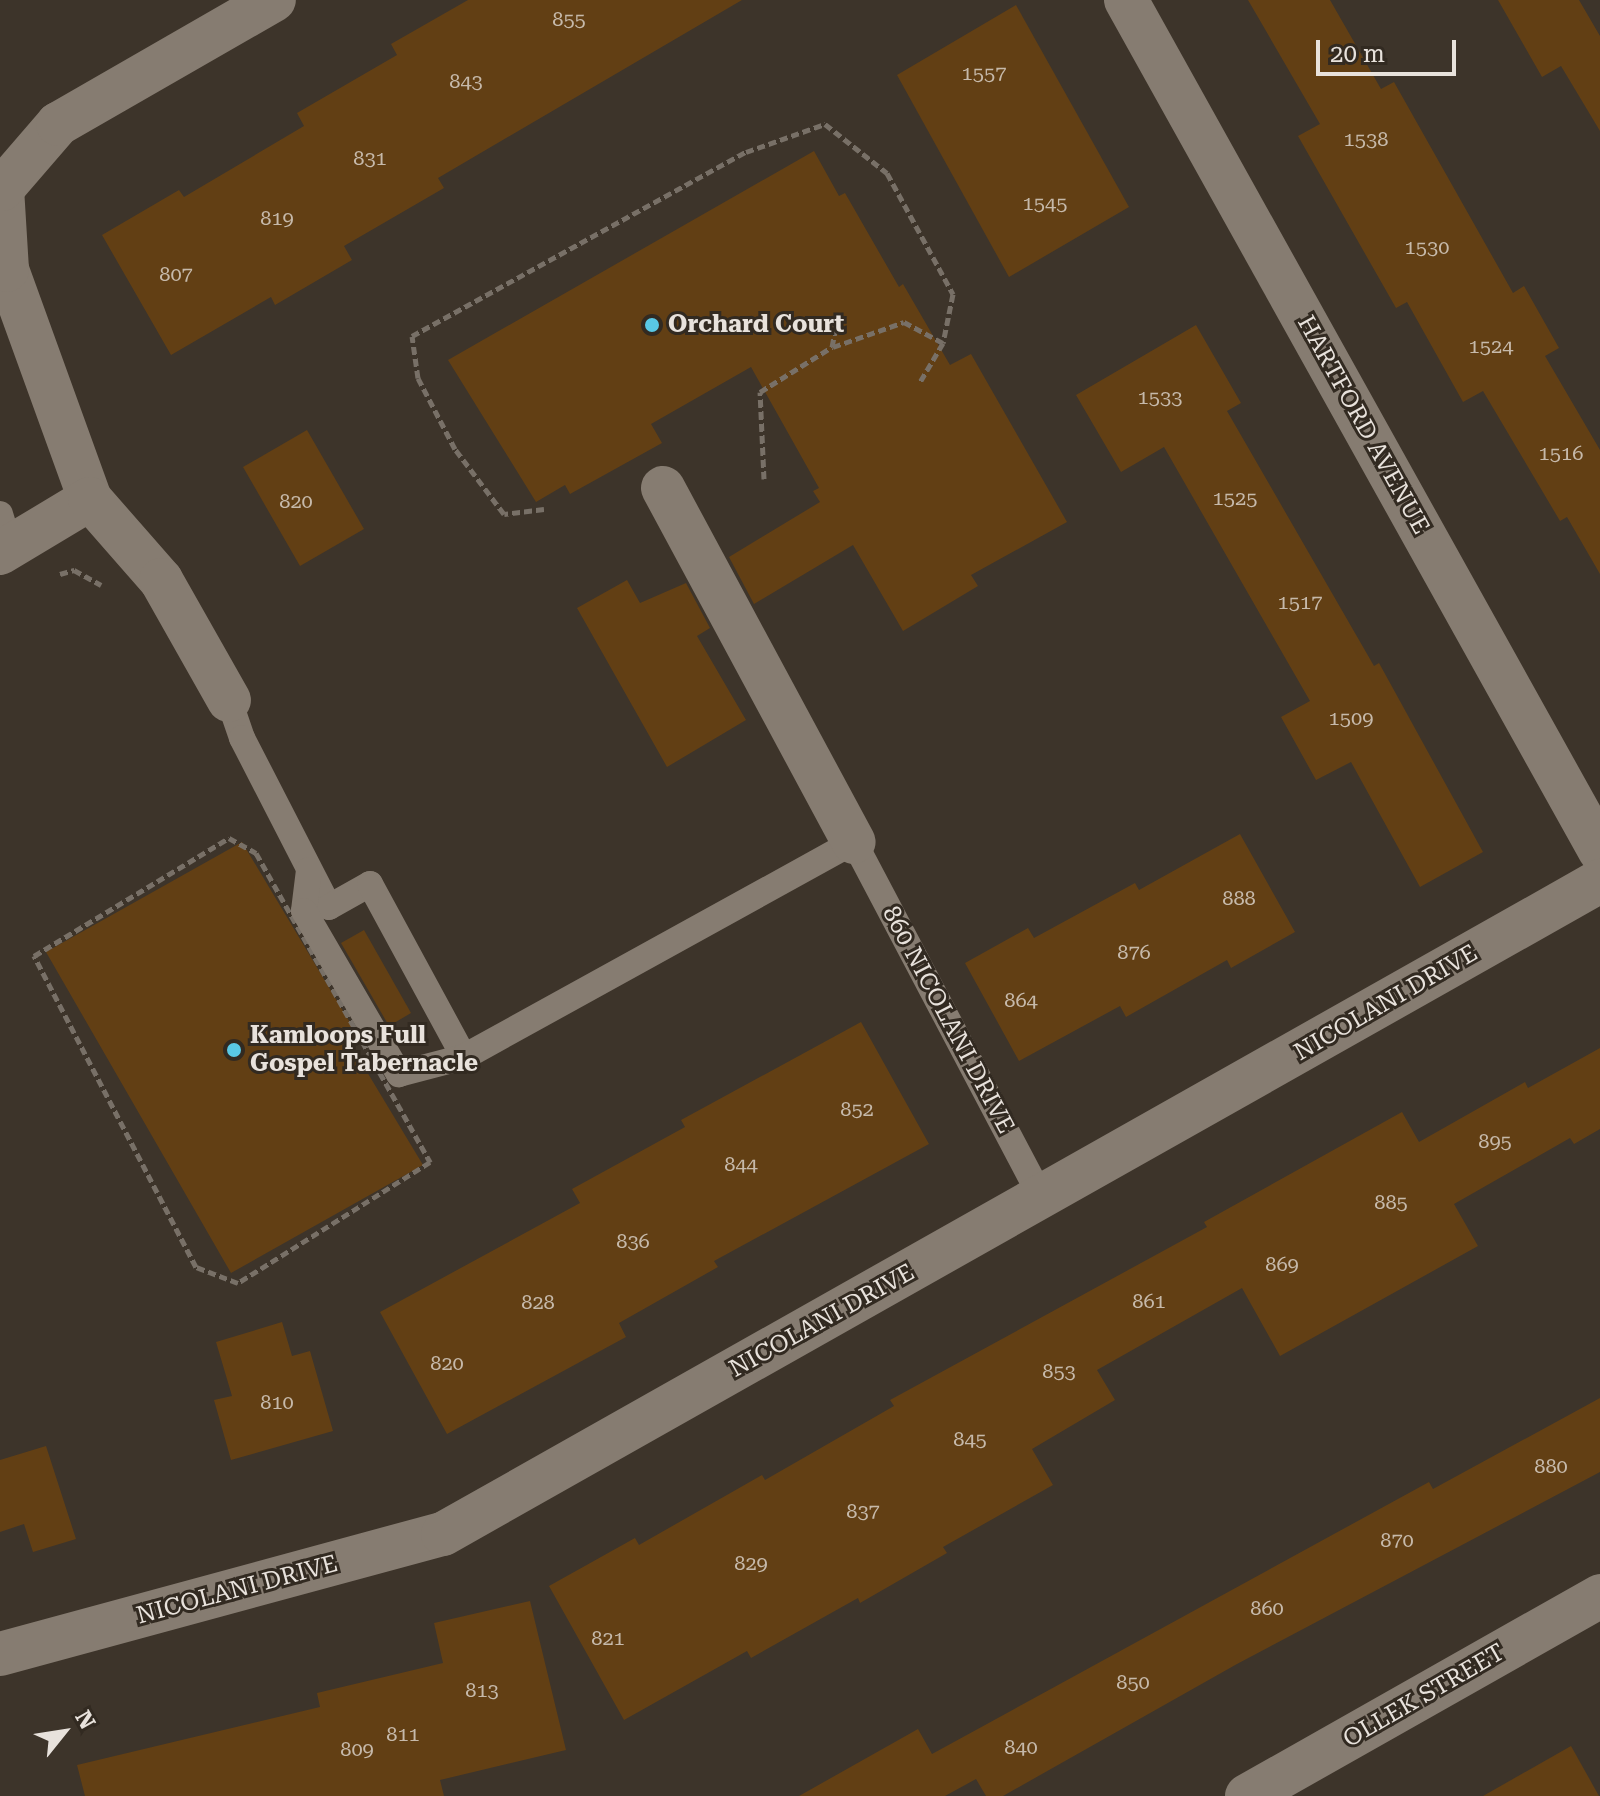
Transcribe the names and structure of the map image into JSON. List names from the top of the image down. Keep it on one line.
{"streets":{"street":["HARTFORD AVENUE","NICOLANI DRIVE","OLLEK STREET"],"lane":["860 NICOLANI DRIVE"]},"crossings":[["NICOLANI DRIVE","860 NICOLANI DRIVE"]],"places":["Orchard Court","Kamloops Full Gospel Tabernacle"],"house_numbers":["855","1557","843","1538","831","1545","819","1530","807","1524","1533","1516","1525","820","1517","1509","888","876","864","852","895","844","885","836","869","861","828","820","853","810","845","880","837","870","829","860","821","850","813","811","840","809"],"scale_bar":"20 m","north":"top right"}
